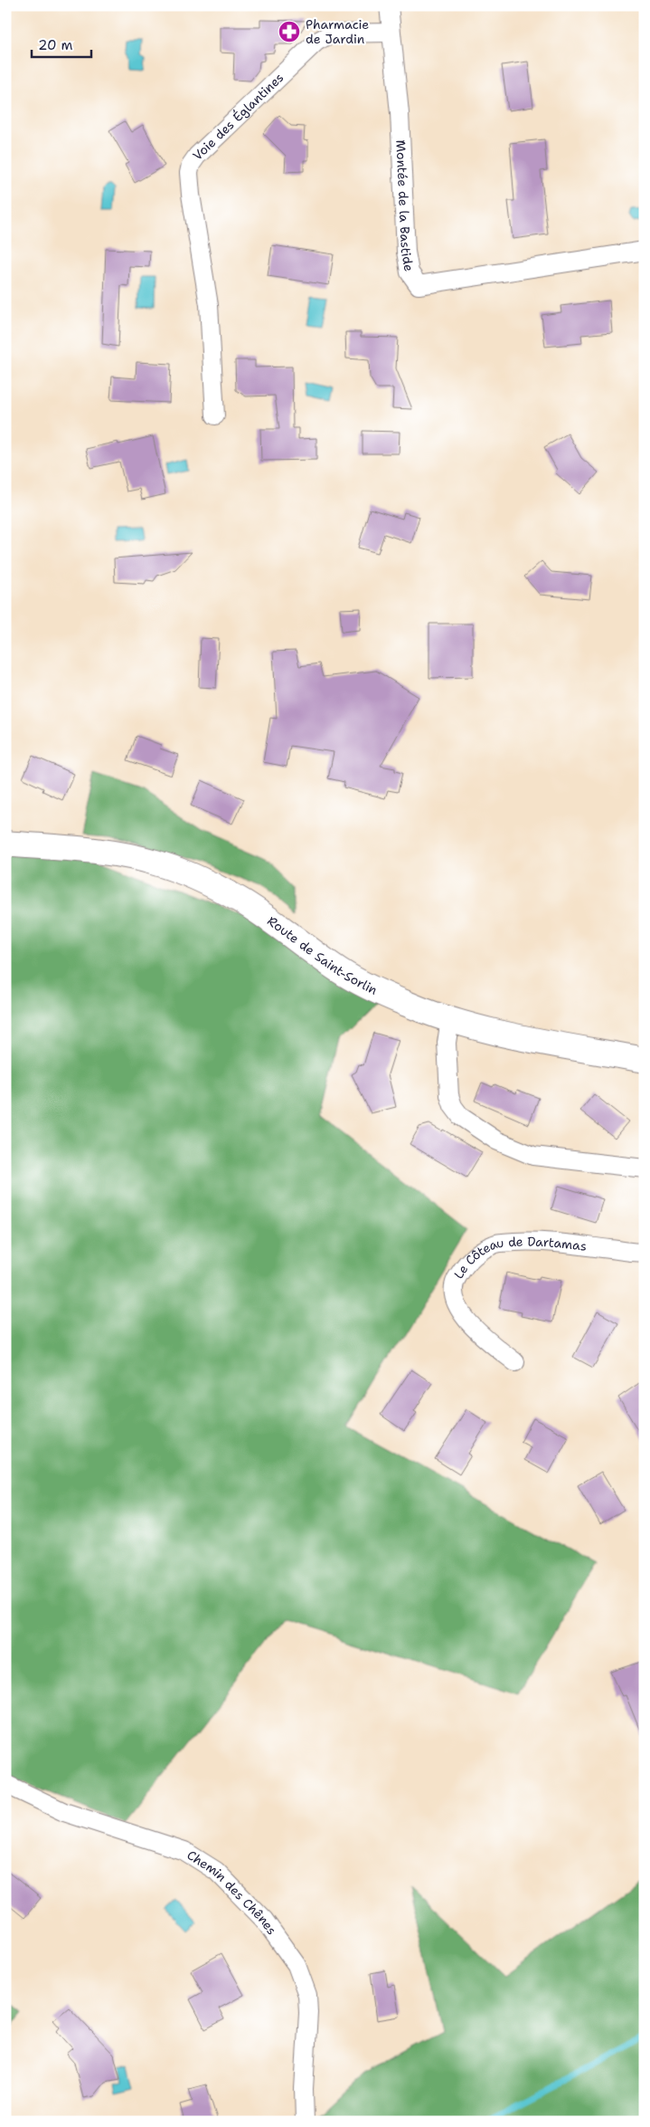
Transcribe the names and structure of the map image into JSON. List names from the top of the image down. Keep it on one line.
{"streets":{"street":["Voie des Églantines","Montée de la Bastide","Route de Saint-Sorlin","Le Côteau de Dartamas","Chemin des Chênes"]},"crossings":[["Voie des Églantines","Montée de la Bastide"]],"places":{"pharmacy":["Pharmacie de Jardin"]},"scale_bar":"20 m"}
